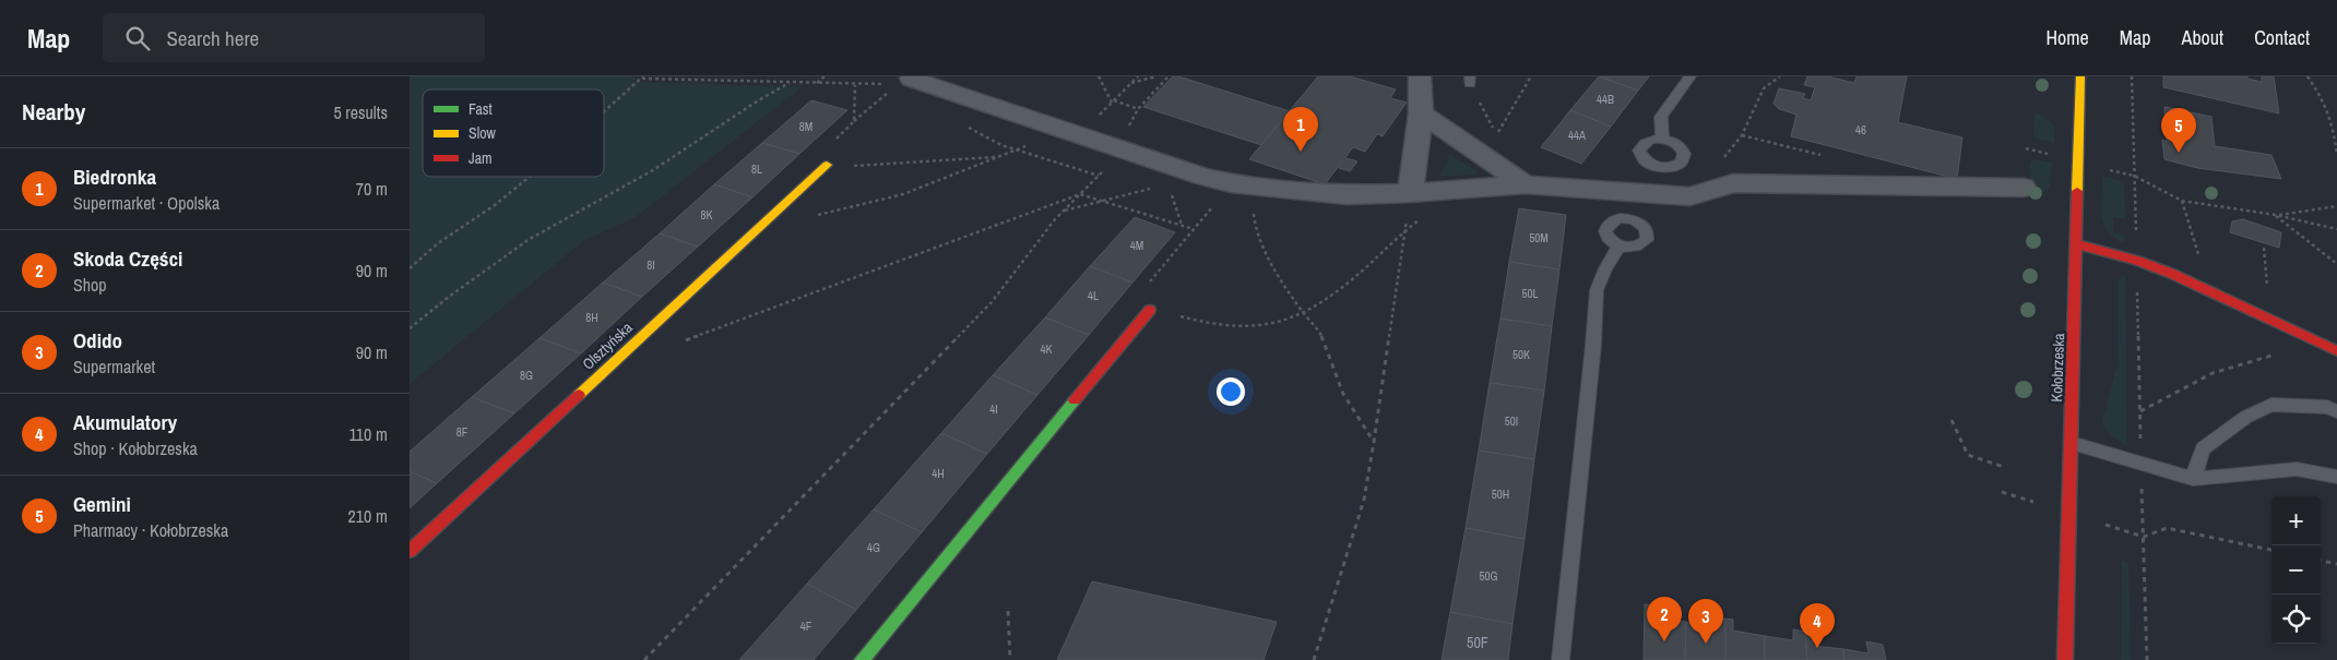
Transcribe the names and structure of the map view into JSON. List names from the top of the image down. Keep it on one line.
{"streets":{"street":["Olsztyńska","Kołobrzeska"]},"house_numbers":["44B","8M","46","44A","8L","8K","50M","4M","8I","50L","4L","8H","4K","50K","8G","4I","50I","8F","4H","50H","4G","50G","4F","50F"],"legend":["Fast","Slow","Jam"],"page":{"header":"Map","search":"Search here","nav":["Home","Map","About","Contact"],"heading":["Nearby","5 results"],"pins":["1","5","2","3","4"],"list":[{"mark":"1","name":"Biedronka","note":"Supermarket · Opolska","value":"70 m"},{"mark":"2","name":"Skoda Części","note":"Shop","value":"90 m"},{"mark":"3","name":"Odido","note":"Supermarket","value":"90 m"},{"mark":"4","name":"Akumulatory","note":"Shop · Kołobrzeska","value":"110 m"},{"mark":"5","name":"Gemini","note":"Pharmacy · Kołobrzeska","value":"210 m"}],"map_buttons":["+","−"]}}
